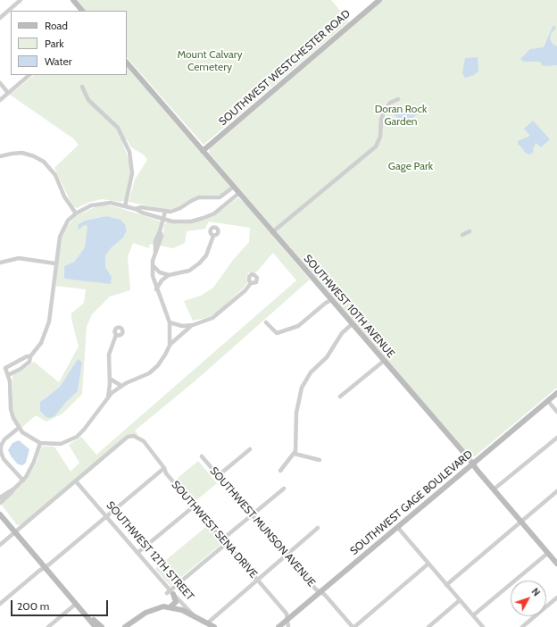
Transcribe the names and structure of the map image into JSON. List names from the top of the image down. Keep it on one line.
{"streets":{"main road":["SOUTHWEST WESTCHESTER ROAD","SOUTHWEST 10TH AVENUE","SOUTHWEST GAGE BOULEVARD","SOUTHWEST 12TH STREET"],"street":["SOUTHWEST MUNSON AVENUE","SOUTHWEST SENA DRIVE"]},"crossings":[["SOUTHWEST WESTCHESTER ROAD","SOUTHWEST 10TH AVENUE"],["SOUTHWEST 10TH AVENUE","SOUTHWEST GAGE BOULEVARD"],["SOUTHWEST GAGE BOULEVARD","SOUTHWEST MUNSON AVENUE"],["SOUTHWEST GAGE BOULEVARD","SOUTHWEST SENA DRIVE"],["SOUTHWEST SENA DRIVE","SOUTHWEST 12TH STREET"]],"parks":["Mount Calvary Cemetery","Doran Rock Garden","Gage Park"],"legend":["Road","Park","Water"],"scale_bar":"200 m","north":"top right"}
